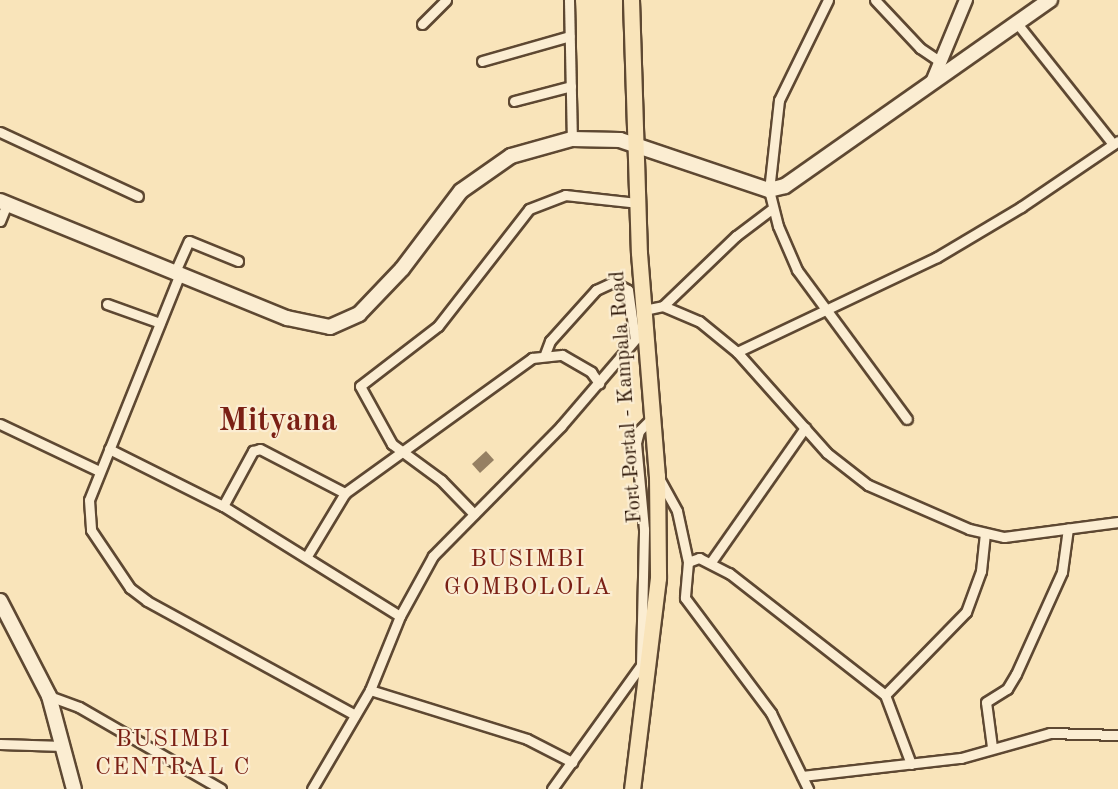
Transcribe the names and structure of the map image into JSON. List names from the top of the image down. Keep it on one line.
{"streets":{"main road":["Fort Portal - Kampala Road"]},"districts":["Mityana","BUSIMBI GOMBOLOLA","BUSIMBI CENTRAL C"]}
